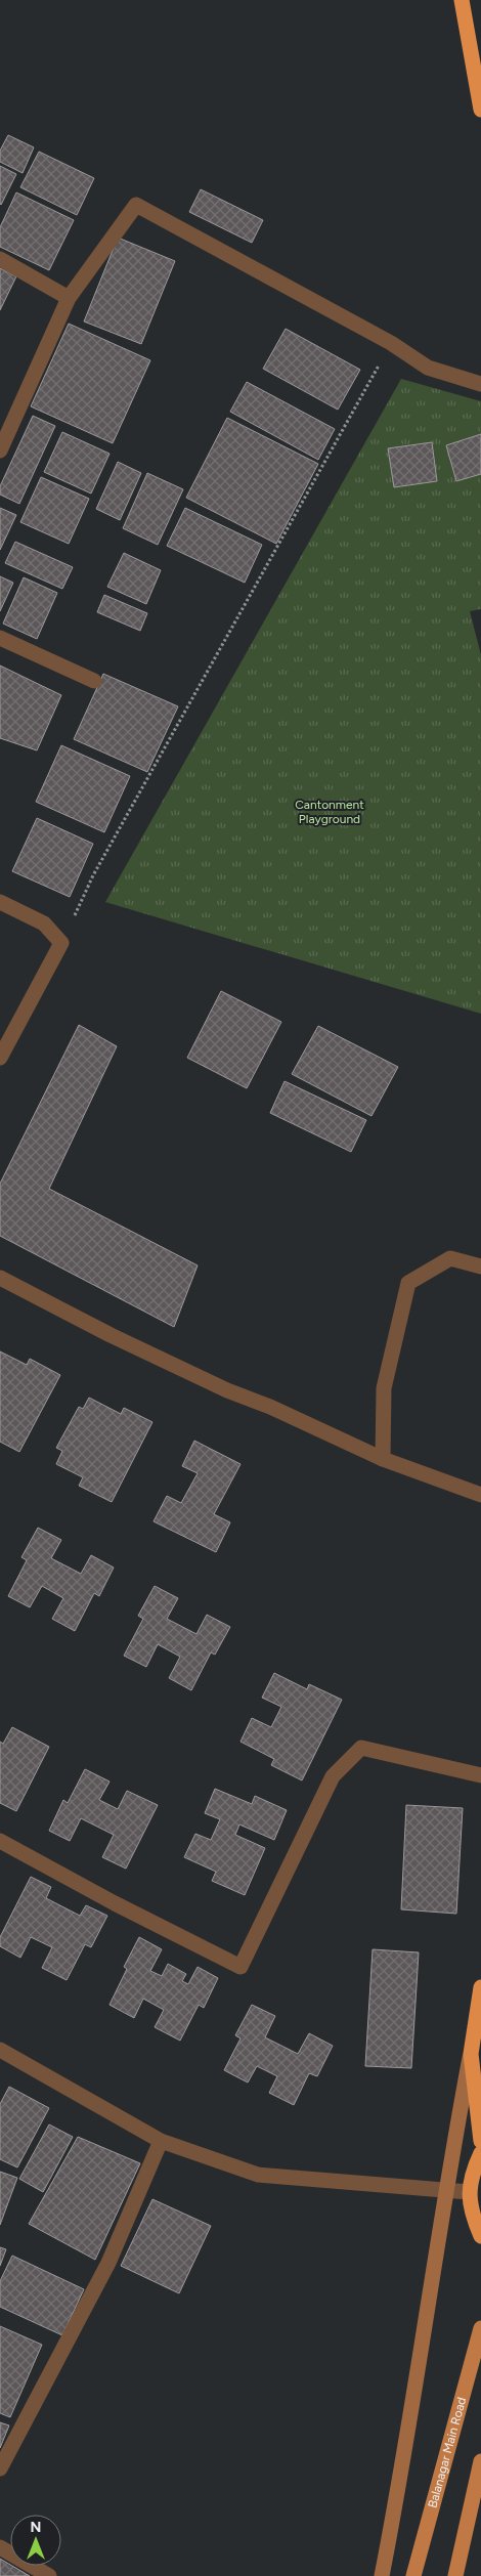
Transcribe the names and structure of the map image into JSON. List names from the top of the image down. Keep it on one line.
{"streets":{"main road":["Balanagar Main Road"]},"parks":["Cantonment Playground"],"north":"top"}
